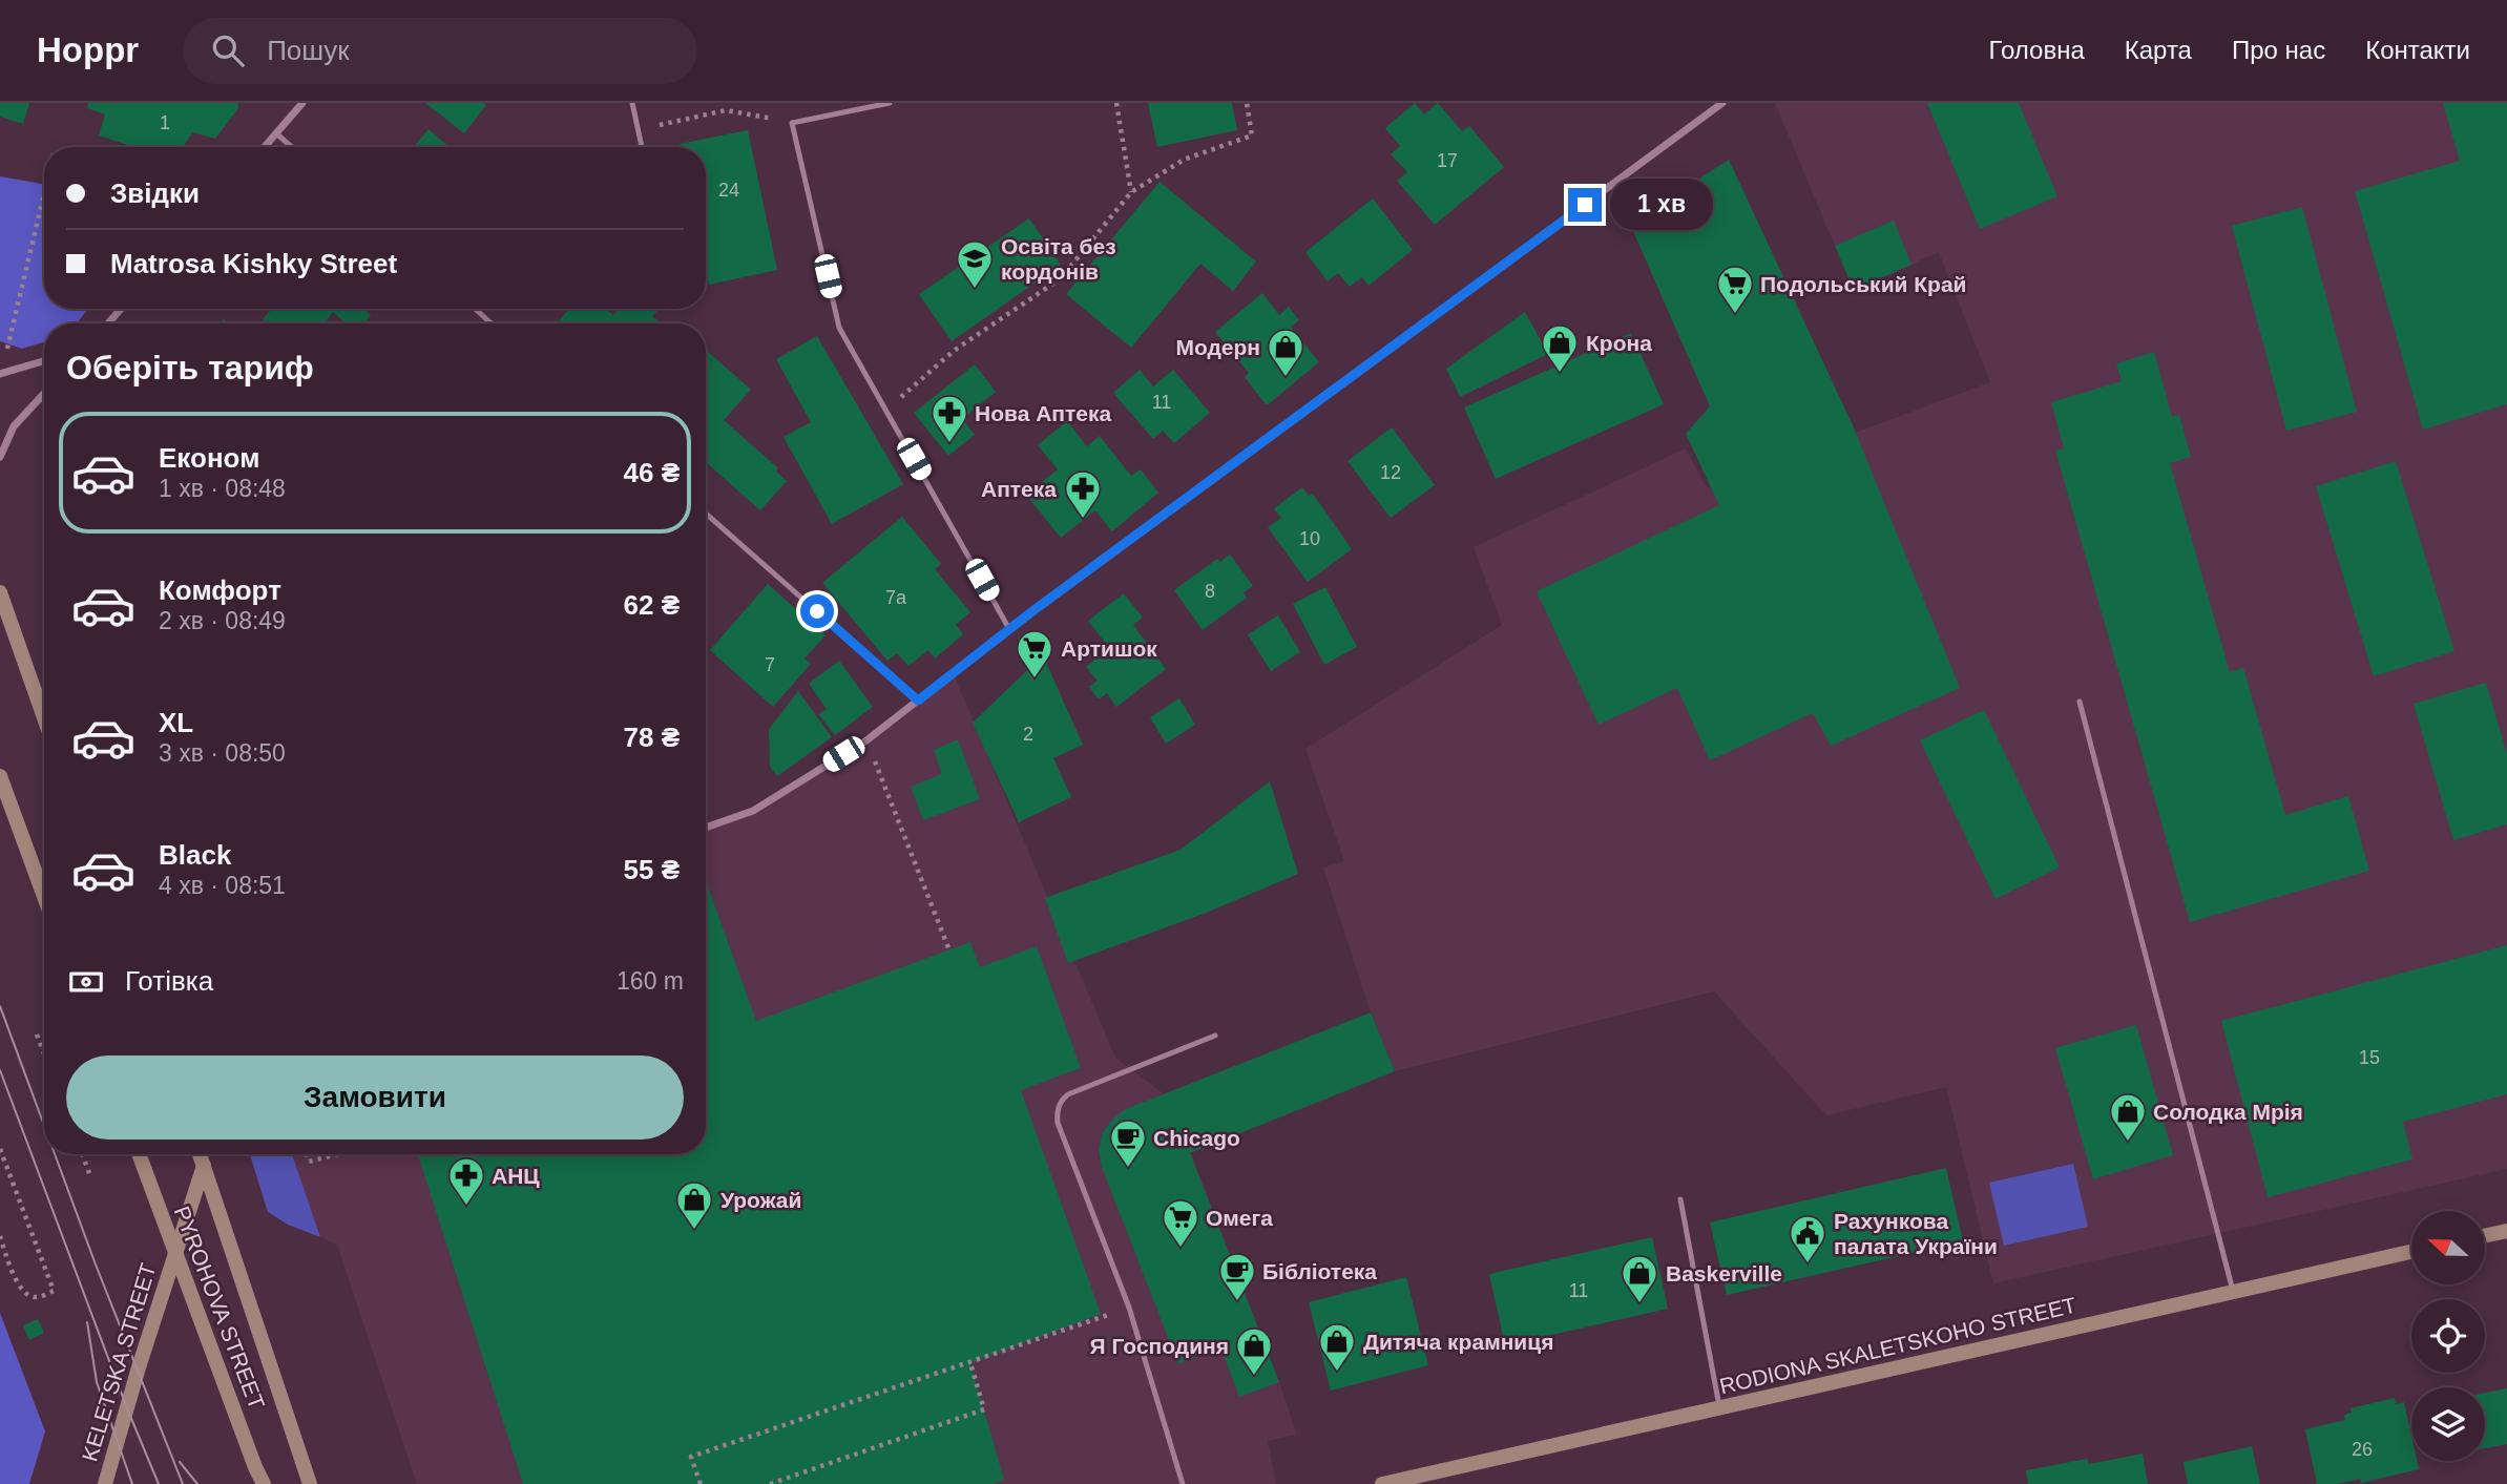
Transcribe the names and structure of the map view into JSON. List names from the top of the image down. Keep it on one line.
{"streets":{"main road":["PYROHOVA STREET","RODIONA SKALETSKOHO STREET","KELETSKA STREET"]},"crossings":[["PYROHOVA STREET","KELETSKA STREET"]],"places":{"school or university":["Освіта без кордонів"],"supermarket":["Подольський Край","Артишок","Омега"],"shop":["Крона","Модерн","Солодка Мрія","Урожай","Baskerville","Дитяча крамниця","Я Господиня"],"pharmacy":["Нова Аптека","Аптека","АНЦ"],"cafe":["Chicago","Бібліотека"],"public building":["Рахункова палата України"]},"house_numbers":["1","17","24","11","12","10","8","7а","7","2","15","11","26"],"north":"left","page":{"header":"Hoppr","search":"Пошук","nav":["Головна","Карта","Про нас","Контакти"],"banner":["Звідки","Matrosa Kishky Street"],"bubble":"1 хв","heading":"Оберіть тариф","list":[{"name":"Економ","note":"1 хв · 08:48","value":"46 ₴"},{"name":"Комфорт","note":"2 хв · 08:49","value":"62 ₴"},{"name":"XL","note":"3 хв · 08:50","value":"78 ₴"},{"name":"Black","note":"4 хв · 08:51","value":"55 ₴"}],"pay":["Готівка","160 m"],"buttons":"Замовити"}}
